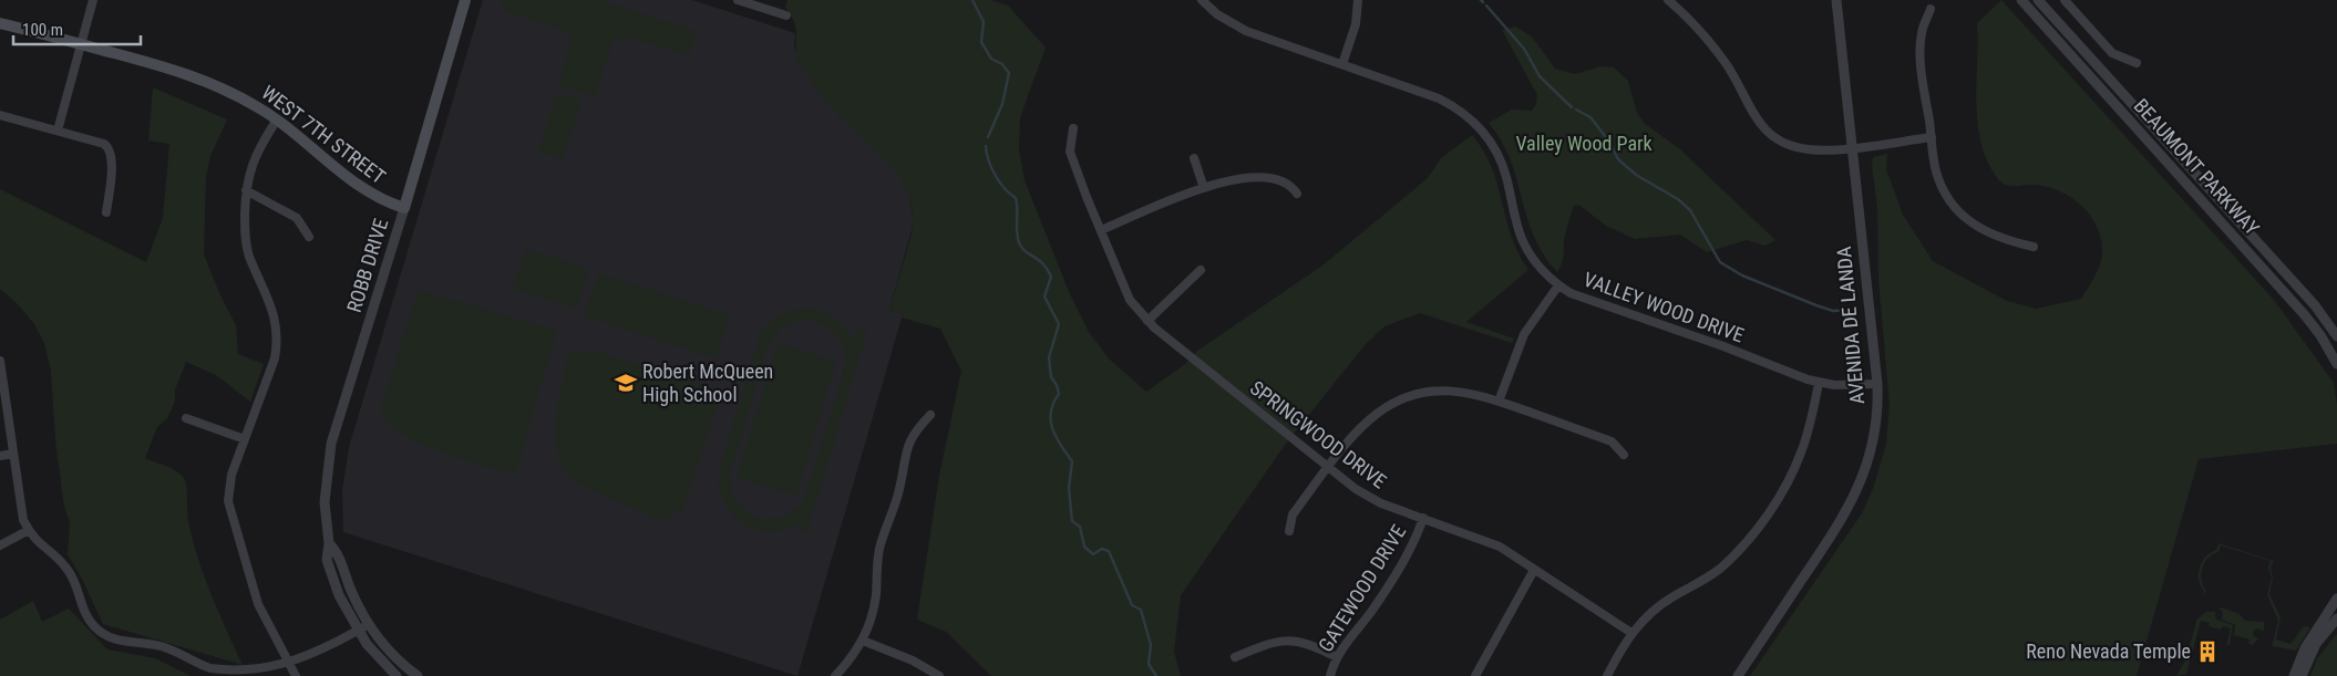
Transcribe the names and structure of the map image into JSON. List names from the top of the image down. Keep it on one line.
{"streets":{"main road":["WEST 7TH STREET","ROBB DRIVE"],"street":["BEAUMONT PARKWAY","VALLEY WOOD DRIVE","AVENIDA DE LANDA","SPRINGWOOD DRIVE","GATEWOOD DRIVE"]},"crossings":[["WEST 7TH STREET","ROBB DRIVE"],["VALLEY WOOD DRIVE","AVENIDA DE LANDA"],["SPRINGWOOD DRIVE","GATEWOOD DRIVE"]],"parks":["Valley Wood Park"],"places":{"school or university":["Robert McQueen High School"],"building":["Reno Nevada Temple"]},"scale_bar":"100 m"}
